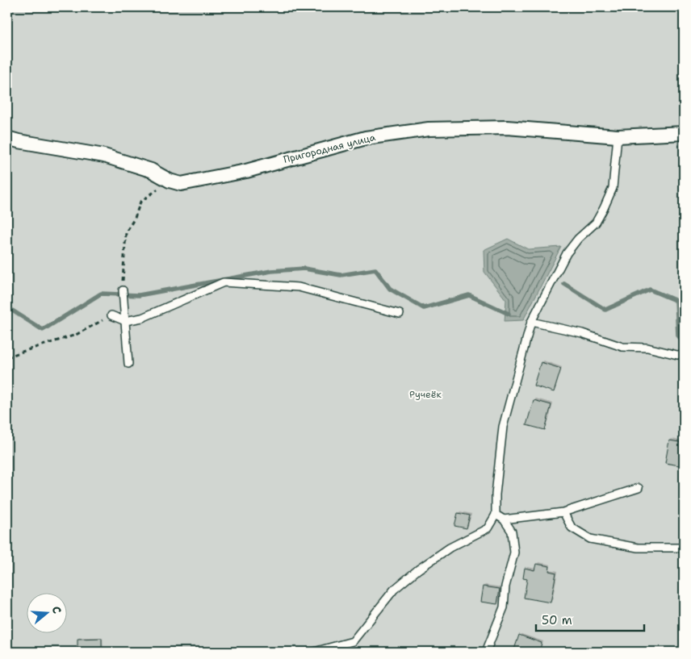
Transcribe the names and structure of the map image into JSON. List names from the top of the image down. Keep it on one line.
{"streets":{"street":["Пригородная улица"]},"parks":["Ручеёк"],"scale_bar":"50 m","north":"right"}
